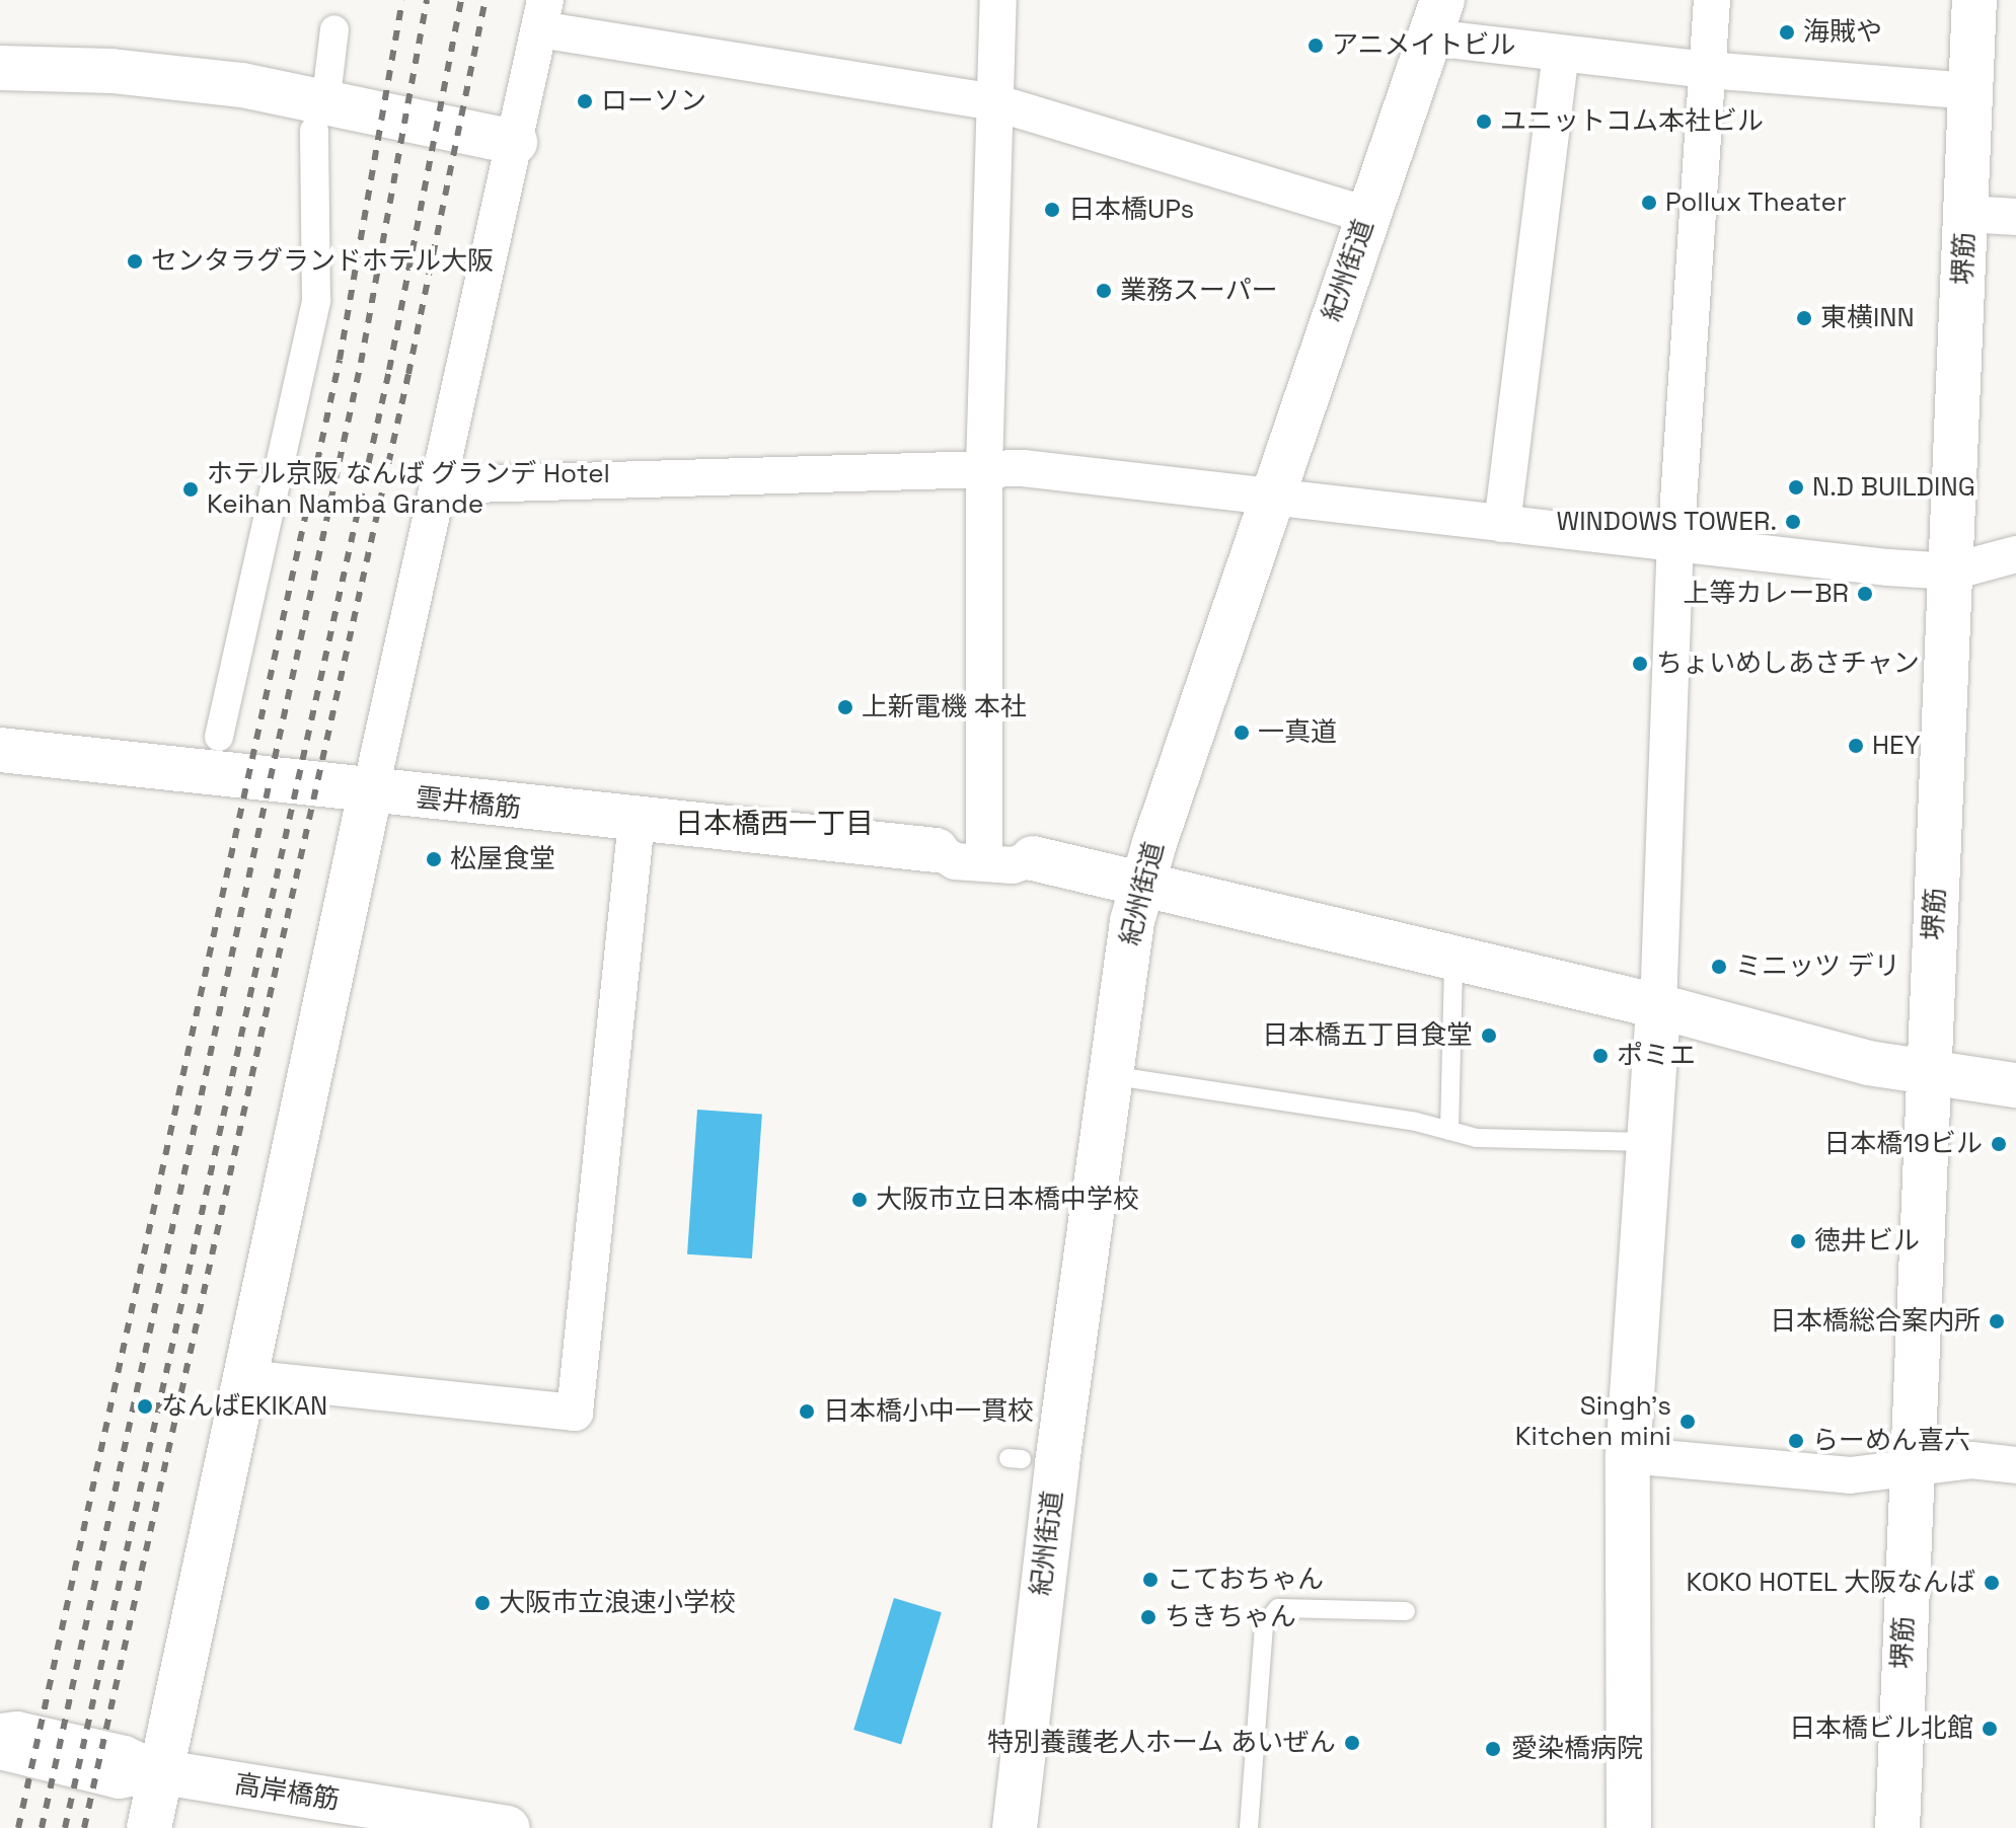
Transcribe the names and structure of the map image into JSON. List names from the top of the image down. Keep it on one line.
{"streets":{"street":["堺筋","紀州街道","雲井橋筋","高岸橋筋"]},"districts":["日本橋西一丁目"],"places":["海賊や","アニメイトビル","ローソン","ユニットコム本社ビル","Pollux Theater","日本橋UPs","センタラグランドホテル大阪","業務スーパー","東横INN","N.D BUILDING","ホテル京阪 なんば グランデ Hotel Keihan Namba Grande","WINDOWS TOWER.","上等カレーBR","ちょいめしあさチャン","上新電機 本社","一真道","HEY","松屋食堂","ミニッツ デリ","日本橋五丁目食堂","ポミエ","日本橋19ビル","大阪市立日本橋中学校","徳井ビル","日本橋総合案内所","なんばEKIKAN","日本橋小中一貫校","Singh's Kitchen mini","らーめん喜六","こておちゃん","KOKO HOTEL 大阪なんば","大阪市立浪速小学校","ちきちゃん","日本橋ビル北館","特別養護老人ホーム あいぜん","愛染橋病院"]}
